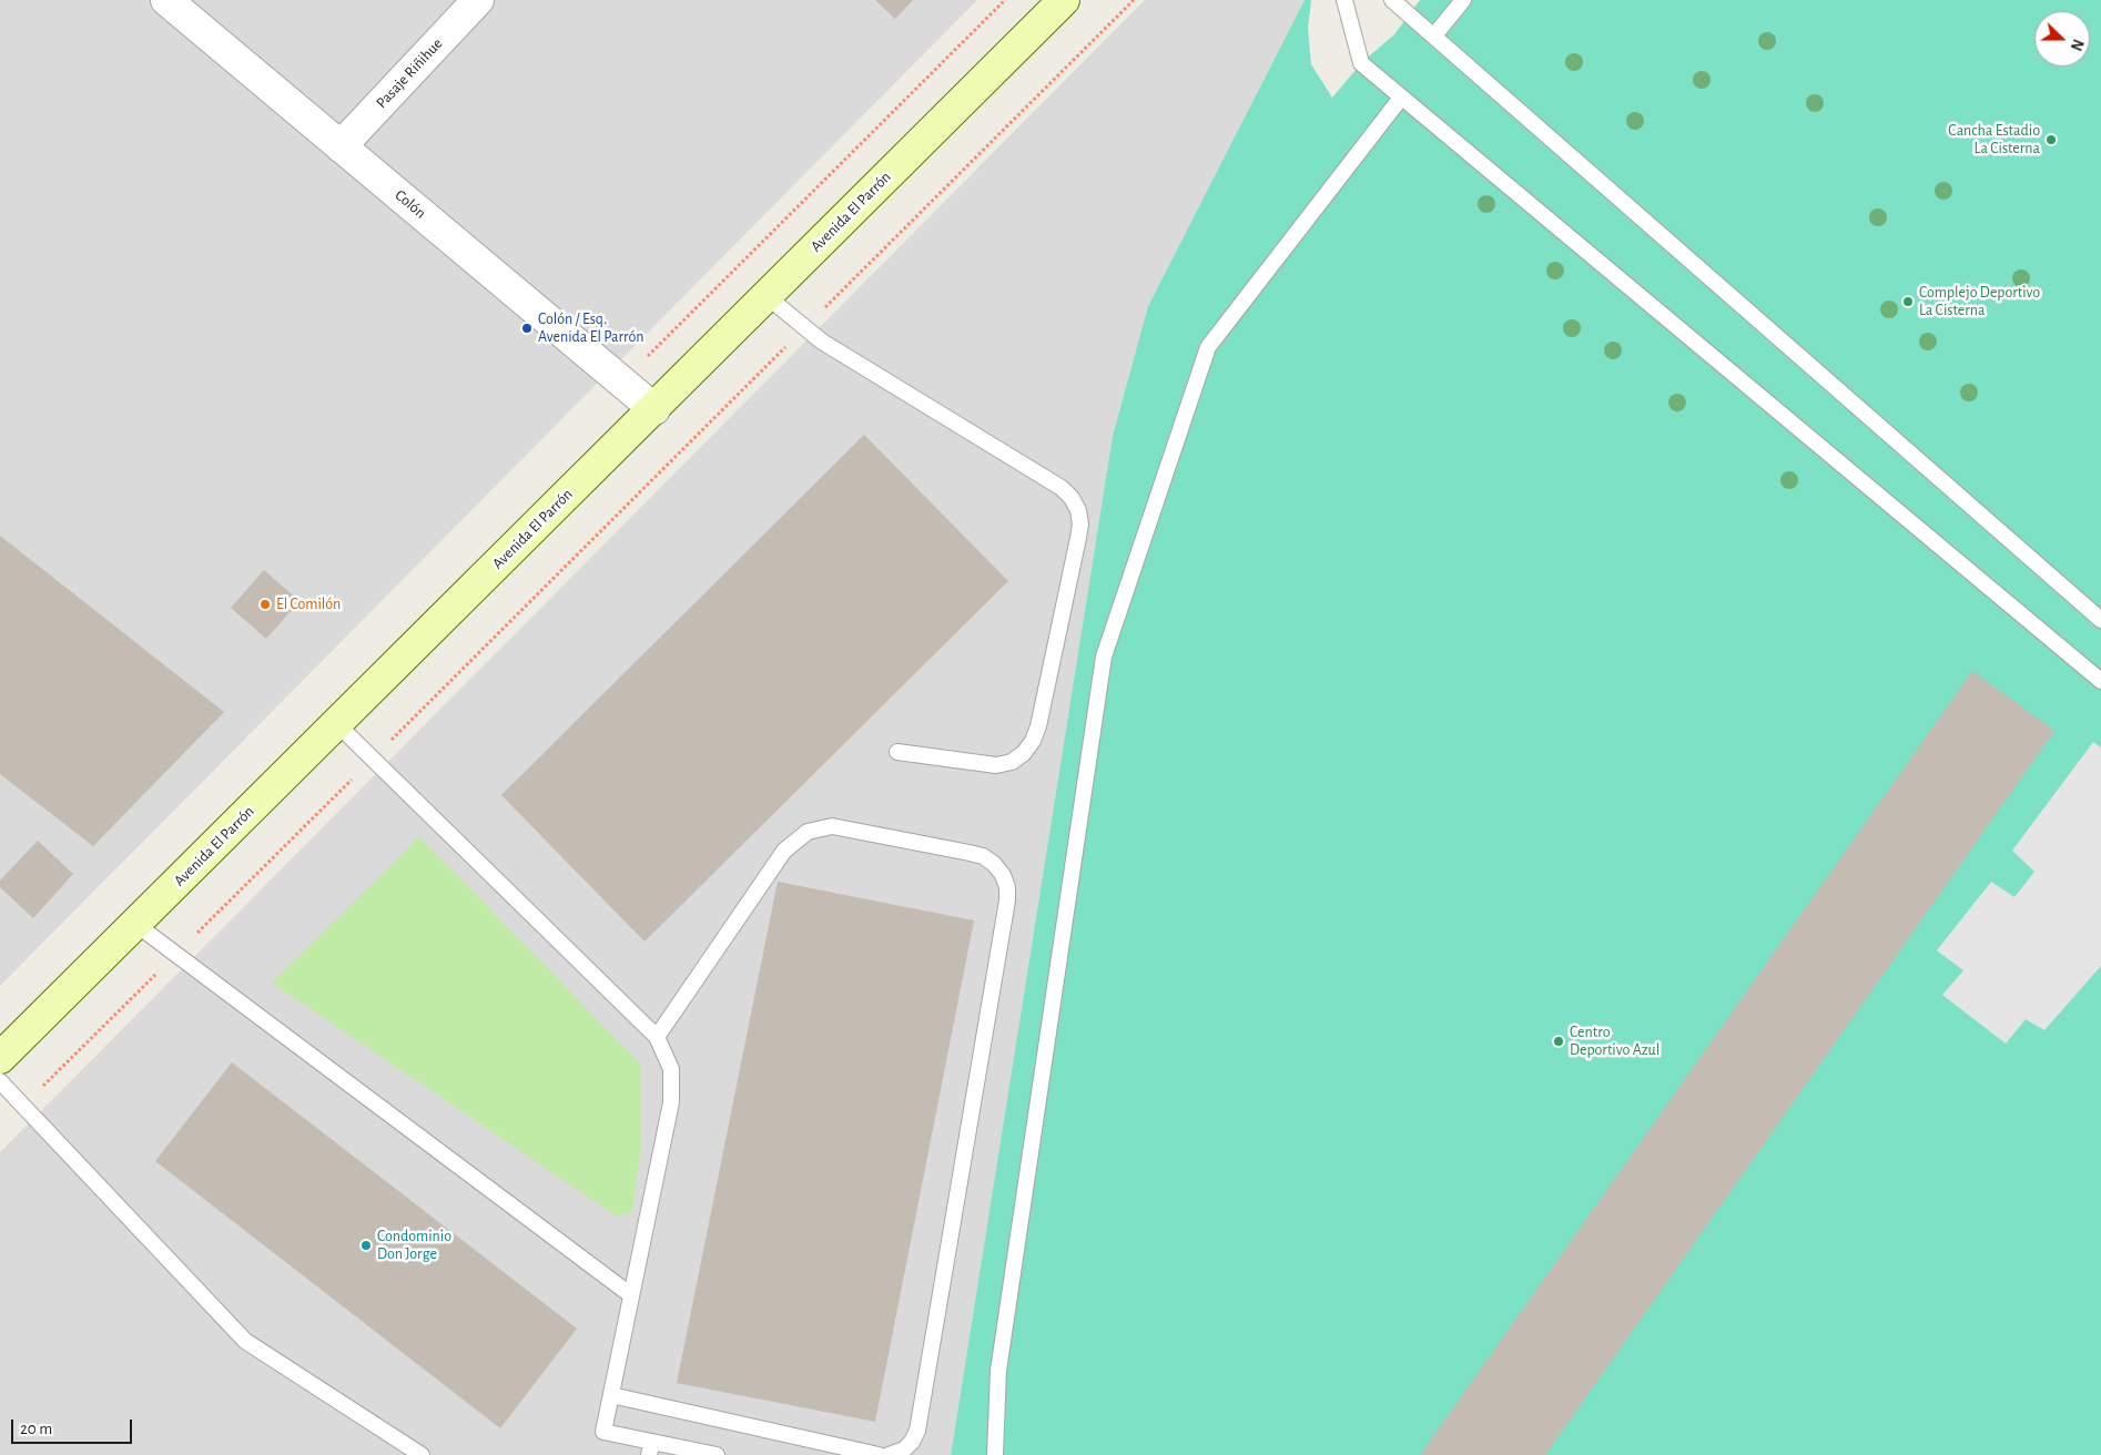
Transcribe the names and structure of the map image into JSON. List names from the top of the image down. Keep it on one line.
{"streets":{"main road":["Avenida El Parrón"],"street":["Pasaje Riñihue","Colón"]},"crossings":[["Pasaje Riñihue","Colón"],["Colón","Avenida El Parrón"]],"places":["Cancha Estadio La Cisterna","Complejo Deportivo La Cisterna","Colón / Esq. Avenida El Parrón","El Comilón","Centro Deportivo Azul","Condominio Don Jorge"],"scale_bar":"20 m","north":"right"}
